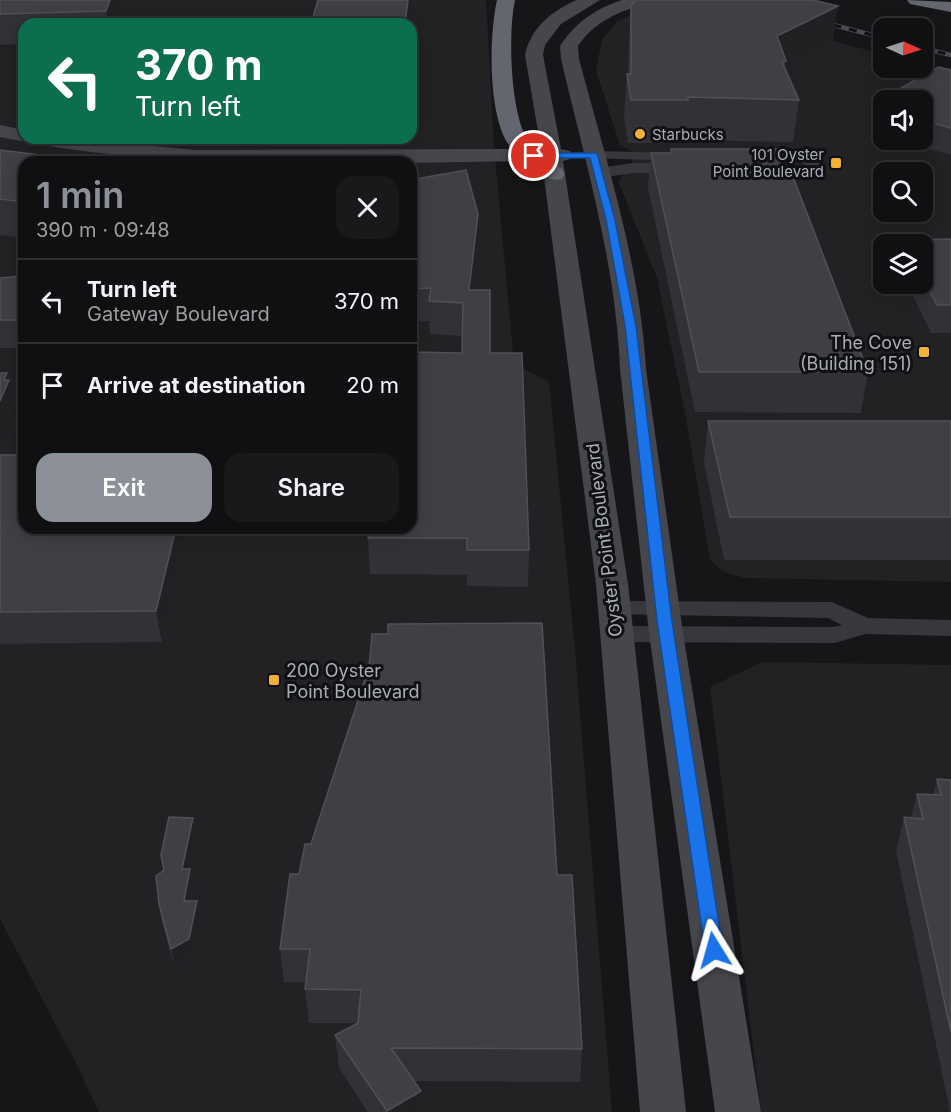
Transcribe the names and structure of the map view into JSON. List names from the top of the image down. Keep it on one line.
{"streets":{"street":["Oyster Point Boulevard"]},"places":{"other":["Starbucks"],"transit":["101 Oyster Point Boulevard","The Cove (Building 151)","200 Oyster Point Boulevard"]},"north":"right","page":{"turn":["370 m","Turn left"],"heading":["1 min","390 m · 09:48"],"list":[{"name":"Turn left","note":"Gateway Boulevard","value":"370 m"},{"name":"Arrive at destination","value":"20 m"}],"buttons":["Exit","Share"]}}
